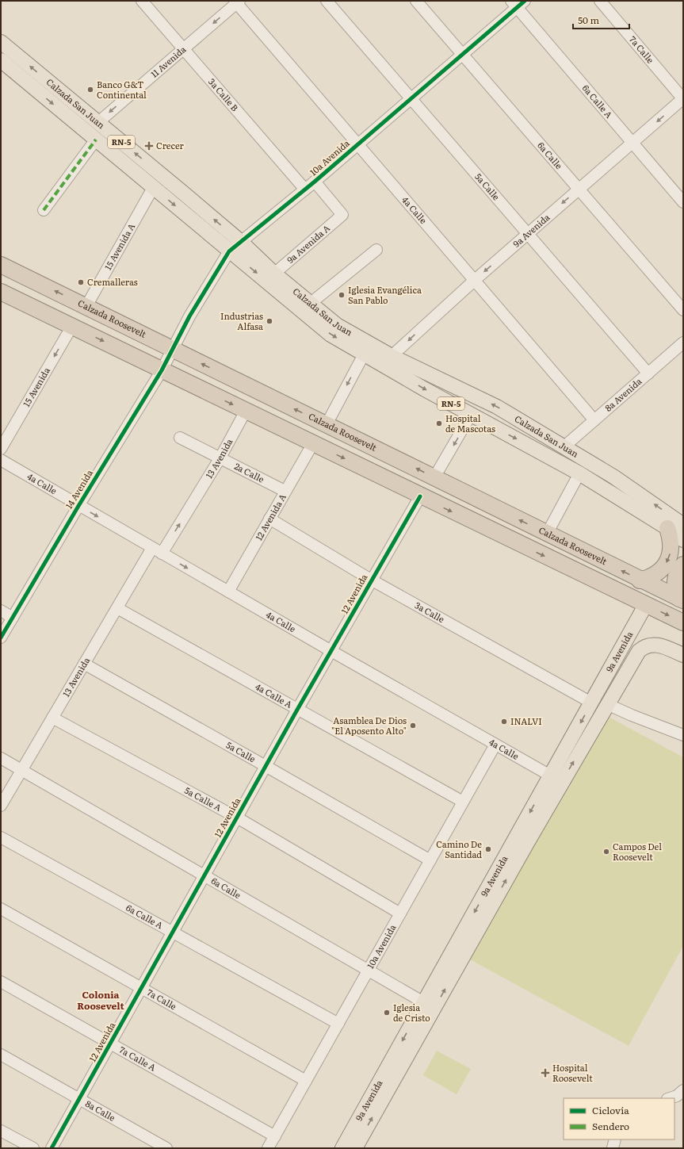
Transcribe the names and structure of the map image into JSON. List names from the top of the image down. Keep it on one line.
{"streets":{"highway":["Calzada Roosevelt"],"main road":["Calzada San Juan","RN-5","9a Avenida"],"street":["7a Calle","11 Avenida","3a Calle B","6a Calle A","6a Calle","10a Avenida","5a Calle","4a Calle","9a Avenida A","15 Avenida A","15 Avenida","8a Avenida","13 Avenida","2a Calle","14 Avenida","12 Avenida A","12 Avenida","3a Calle","4a Calle A","5a Calle A","7a Calle A","8a Calle"]},"crossings":[["7a Calle","10a Avenida"],["7a Calle","9a Avenida"],["7a Calle","12 Avenida"],["11 Avenida","3a Calle B"],["11 Avenida","Calzada San Juan"],["11 Avenida","4a Calle"],["3a Calle B","10a Avenida"],["6a Calle A","10a Avenida"],["6a Calle A","9a Avenida"],["6a Calle A","12 Avenida"],["Calzada San Juan","10a Avenida"],["Calzada San Juan","9a Avenida"],["Calzada San Juan","9a Avenida A"],["Calzada San Juan","15 Avenida A"],["Calzada San Juan","8a Avenida"],["6a Calle","10a Avenida"],["6a Calle","9a Avenida"],["6a Calle","13 Avenida"],["6a Calle","12 Avenida"],["10a Avenida","5a Calle"],["10a Avenida","4a Calle"],["10a Avenida","9a Avenida A"],["10a Avenida","Calzada Roosevelt"],["10a Avenida","14 Avenida"],["10a Avenida","4a Calle A"],["10a Avenida","5a Calle A"],["10a Avenida","7a Calle A"],["5a Calle","9a Avenida"],["5a Calle","8a Avenida"],["5a Calle","13 Avenida"],["5a Calle","12 Avenida"],["4a Calle","9a Avenida"],["4a Calle","8a Avenida"],["4a Calle","13 Avenida"],["4a Calle","14 Avenida"],["4a Calle","12 Avenida A"],["4a Calle","12 Avenida"],["9a Avenida","3a Calle"],["15 Avenida A","Calzada Roosevelt"],["Calzada Roosevelt","14 Avenida"],["13 Avenida","2a Calle"],["13 Avenida","4a Calle A"],["13 Avenida","5a Calle A"],["2a Calle","12 Avenida A"],["12 Avenida A","3a Calle"],["12 Avenida","3a Calle"],["12 Avenida","4a Calle A"],["12 Avenida","5a Calle A"],["12 Avenida","7a Calle A"],["12 Avenida","8a Calle"]],"one_way":["11 Avenida","15 Avenida"],"districts":["Colonia Roosevelt"],"places":{"other":["Banco G&T Continental","Cremalleras","Iglesia Evangélica San Pablo","Industrias Alfasa","Hospital de Mascotas","INALVI","Asamblea De Dios \"El Aposento Alto\"","Camino De Santidad","Campos Del Roosevelt","Iglesia de Cristo"],"health":["Crecer","Hospital Roosevelt"]},"legend":["Ciclovía","Sendero"],"scale_bar":"50 m"}
